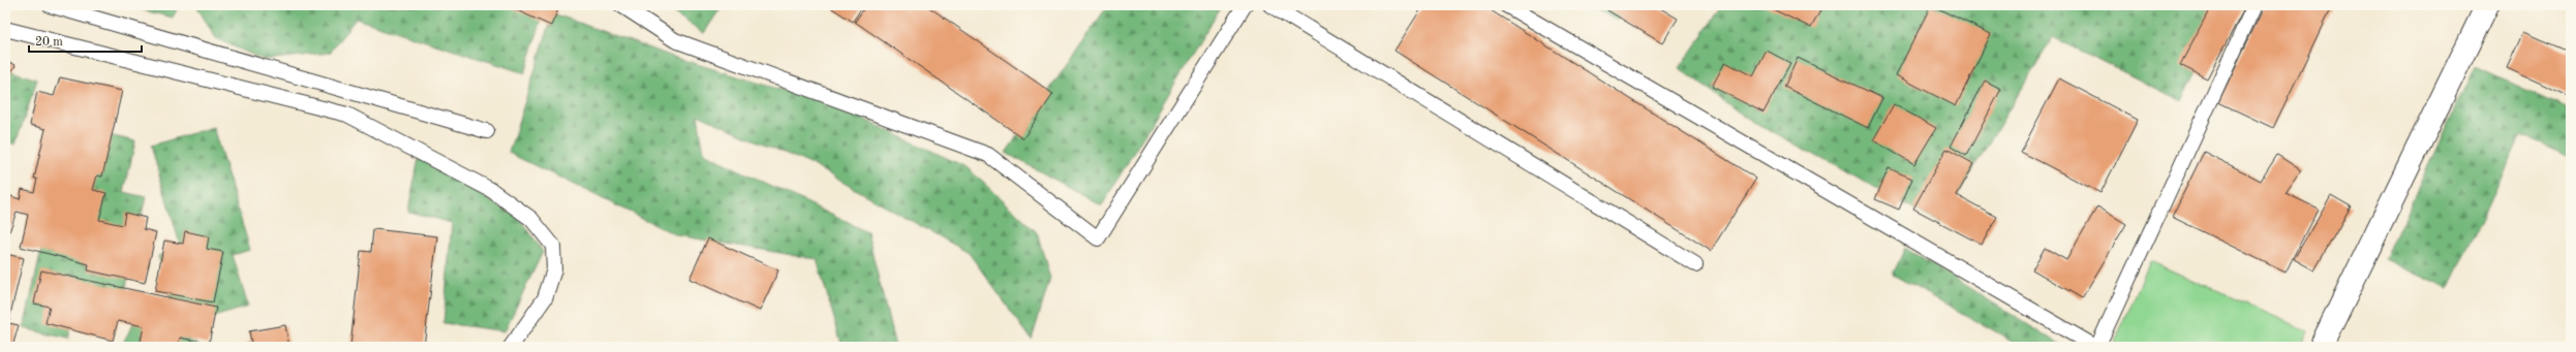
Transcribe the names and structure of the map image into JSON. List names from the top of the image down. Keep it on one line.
{"scale_bar":"20 m"}
